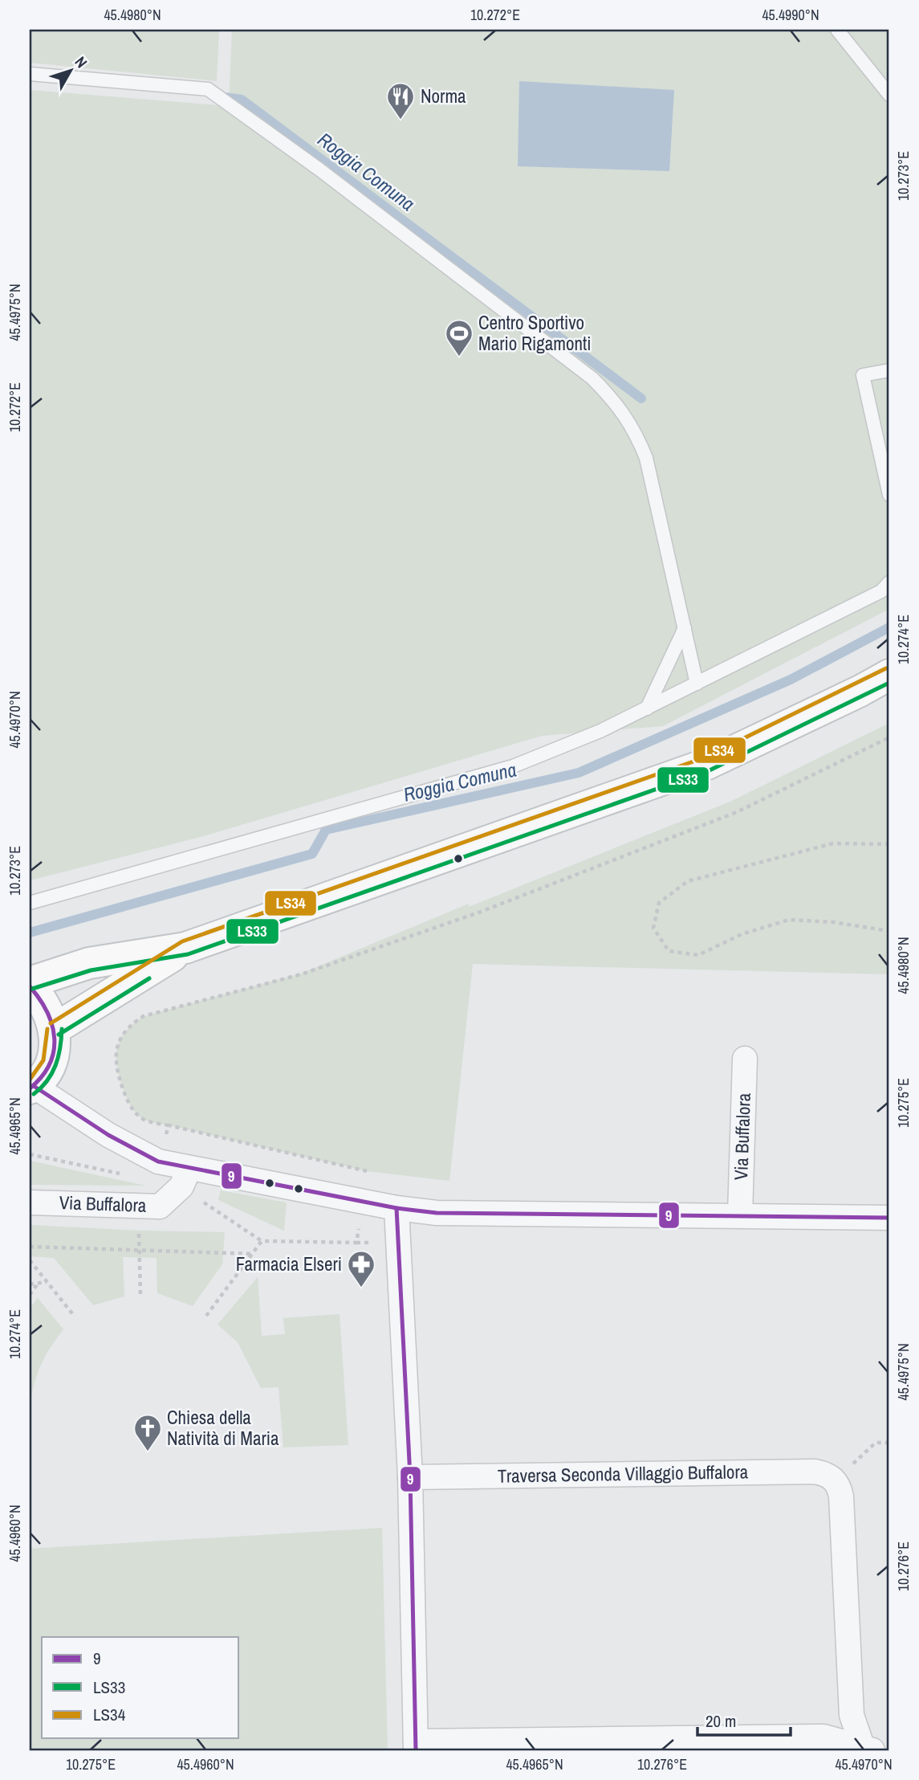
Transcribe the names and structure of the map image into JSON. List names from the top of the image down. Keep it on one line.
{"streets":{"street":["Via Buffalora","Traversa Seconda Villaggio Buffalora"]},"water":["Roggia Comuna"],"places":{"restaurant":["Norma"],"sports":["Centro Sportivo Mario Rigamonti"],"pharmacy":["Farmacia Elseri"],"church":["Chiesa della Natività di Maria"]},"lines":["transit line LS34","transit line LS33","transit line 9"],"legend":["9","LS33","LS34"],"scale_bar":"20 m","north":"top right","coordinates":["45.4980°N","10.272°E","45.4990°N","10.273°E","45.4975°N","10.274°E","45.4970°N","10.275°E","45.4965°N","45.4960°N","10.276°E"]}
